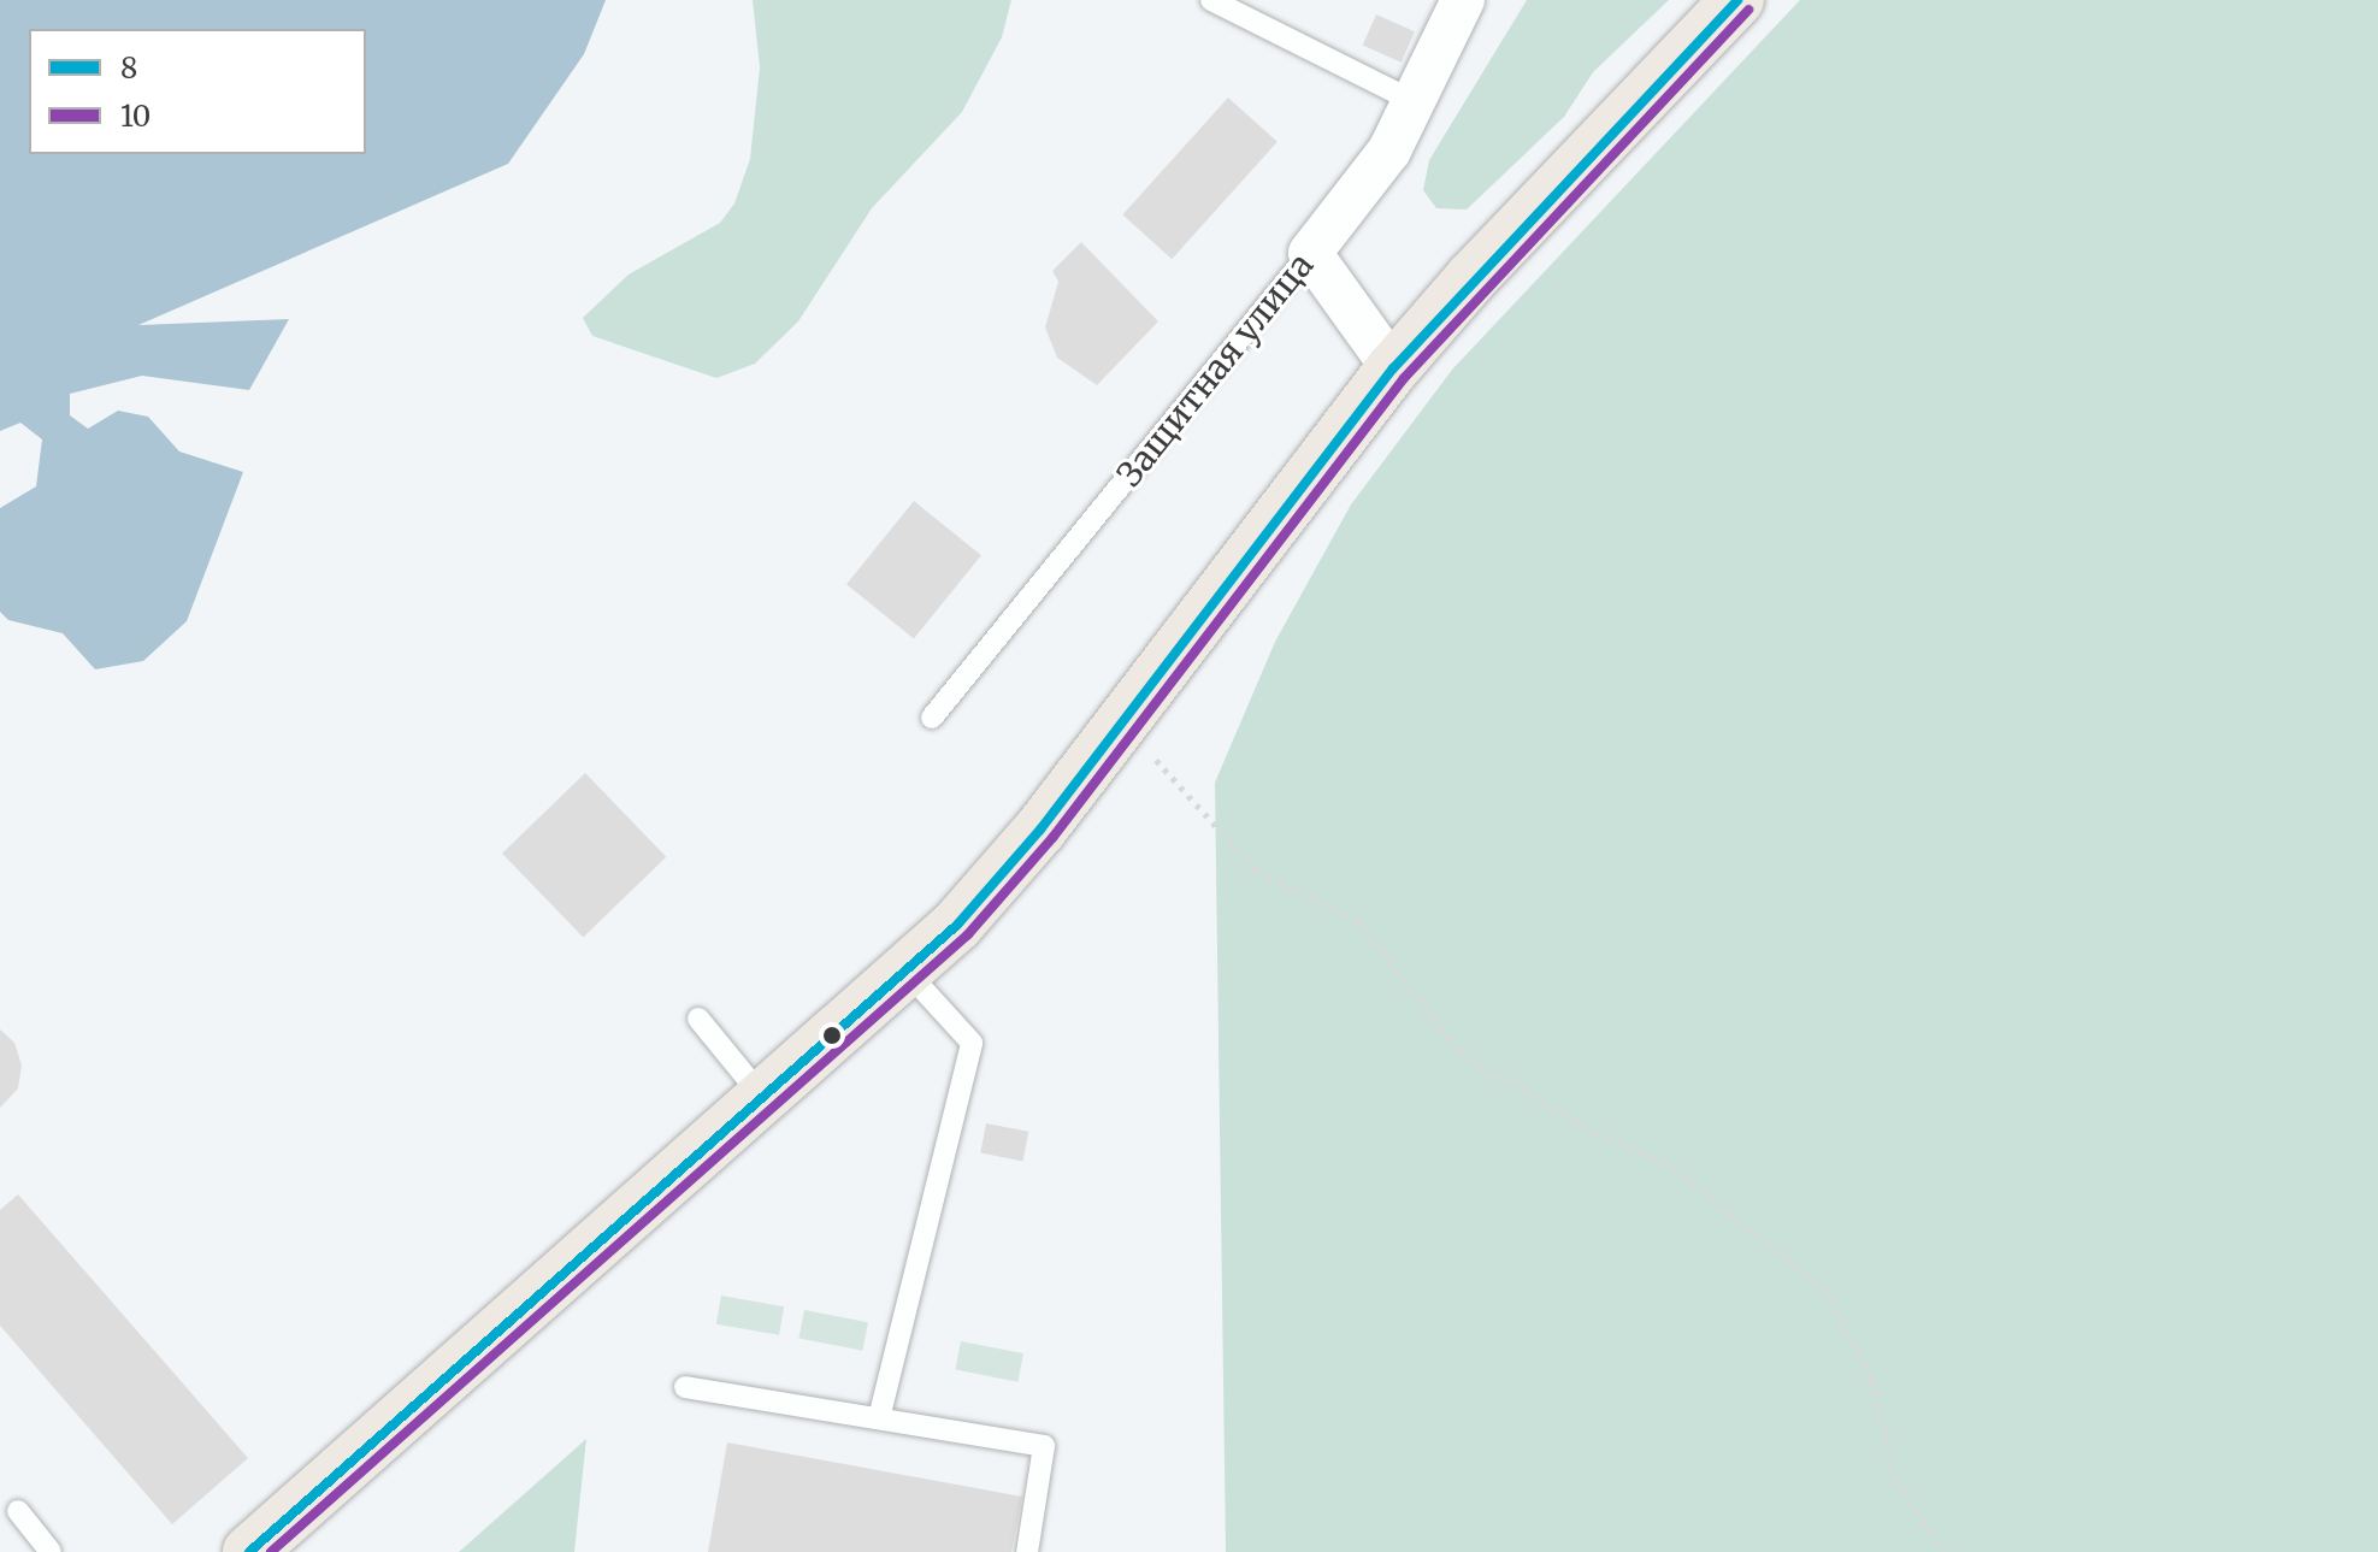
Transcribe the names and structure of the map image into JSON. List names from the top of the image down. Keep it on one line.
{"streets":{"street":["Защитная улица"]},"lines":["transit line 8","transit line 10"],"legend":["8","10"]}
